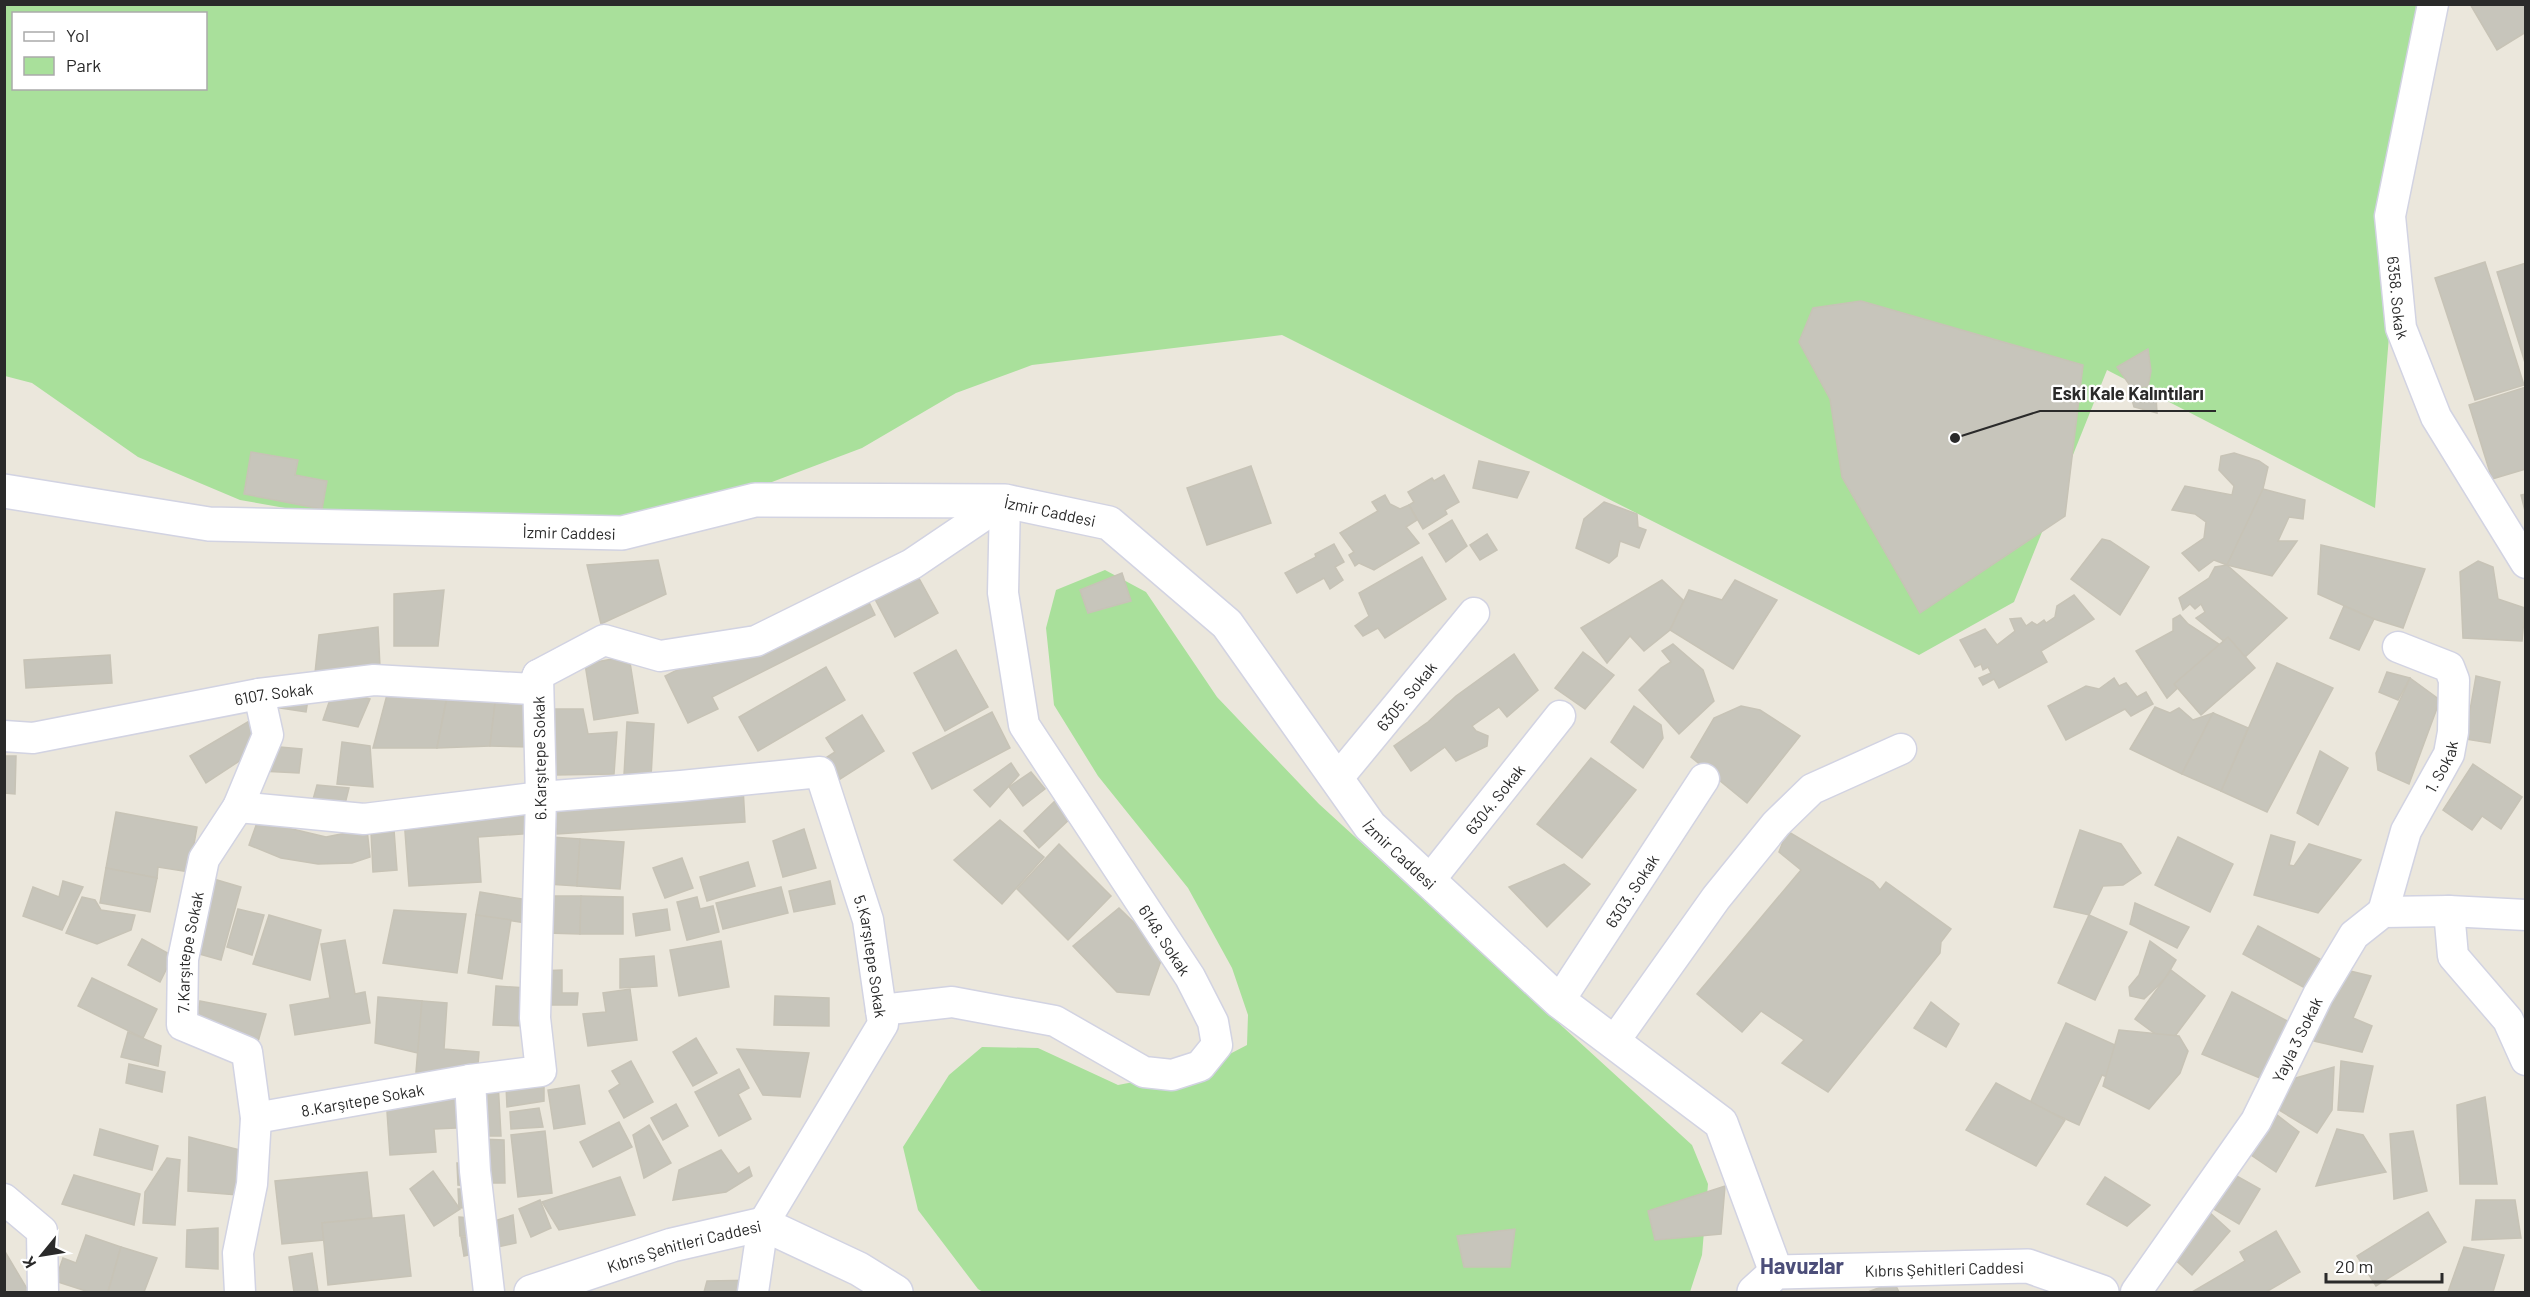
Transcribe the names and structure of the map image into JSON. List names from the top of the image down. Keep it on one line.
{"streets":{"street":["6358. Sokak","İzmir Caddesi","6107. Sokak","6305. Sokak","6.Karşıtepe Sokak","1. Sokak","6304. Sokak","6303. Sokak","6148. Sokak","7.Karşıtepe Sokak","5.Karşıtepe Sokak","Yayla 3 Sokak","8.Karşıtepe Sokak","Kıbrıs Şehitleri Caddesi"]},"crossings":[["İzmir Caddesi","6305. Sokak"],["İzmir Caddesi","6.Karşıtepe Sokak"],["İzmir Caddesi","6304. Sokak"],["İzmir Caddesi","6303. Sokak"],["İzmir Caddesi","6148. Sokak"],["İzmir Caddesi","Kıbrıs Şehitleri Caddesi"],["6107. Sokak","6.Karşıtepe Sokak"],["6107. Sokak","7.Karşıtepe Sokak"],["6.Karşıtepe Sokak","6148. Sokak"],["6.Karşıtepe Sokak","5.Karşıtepe Sokak"],["6.Karşıtepe Sokak","8.Karşıtepe Sokak"],["1. Sokak","Yayla 3 Sokak"],["6148. Sokak","5.Karşıtepe Sokak"],["7.Karşıtepe Sokak","8.Karşıtepe Sokak"],["5.Karşıtepe Sokak","Kıbrıs Şehitleri Caddesi"]],"districts":["Havuzlar"],"places":["Eski Kale Kalıntıları"],"legend":["Yol","Park"],"scale_bar":"20 m","north":"bottom left"}
